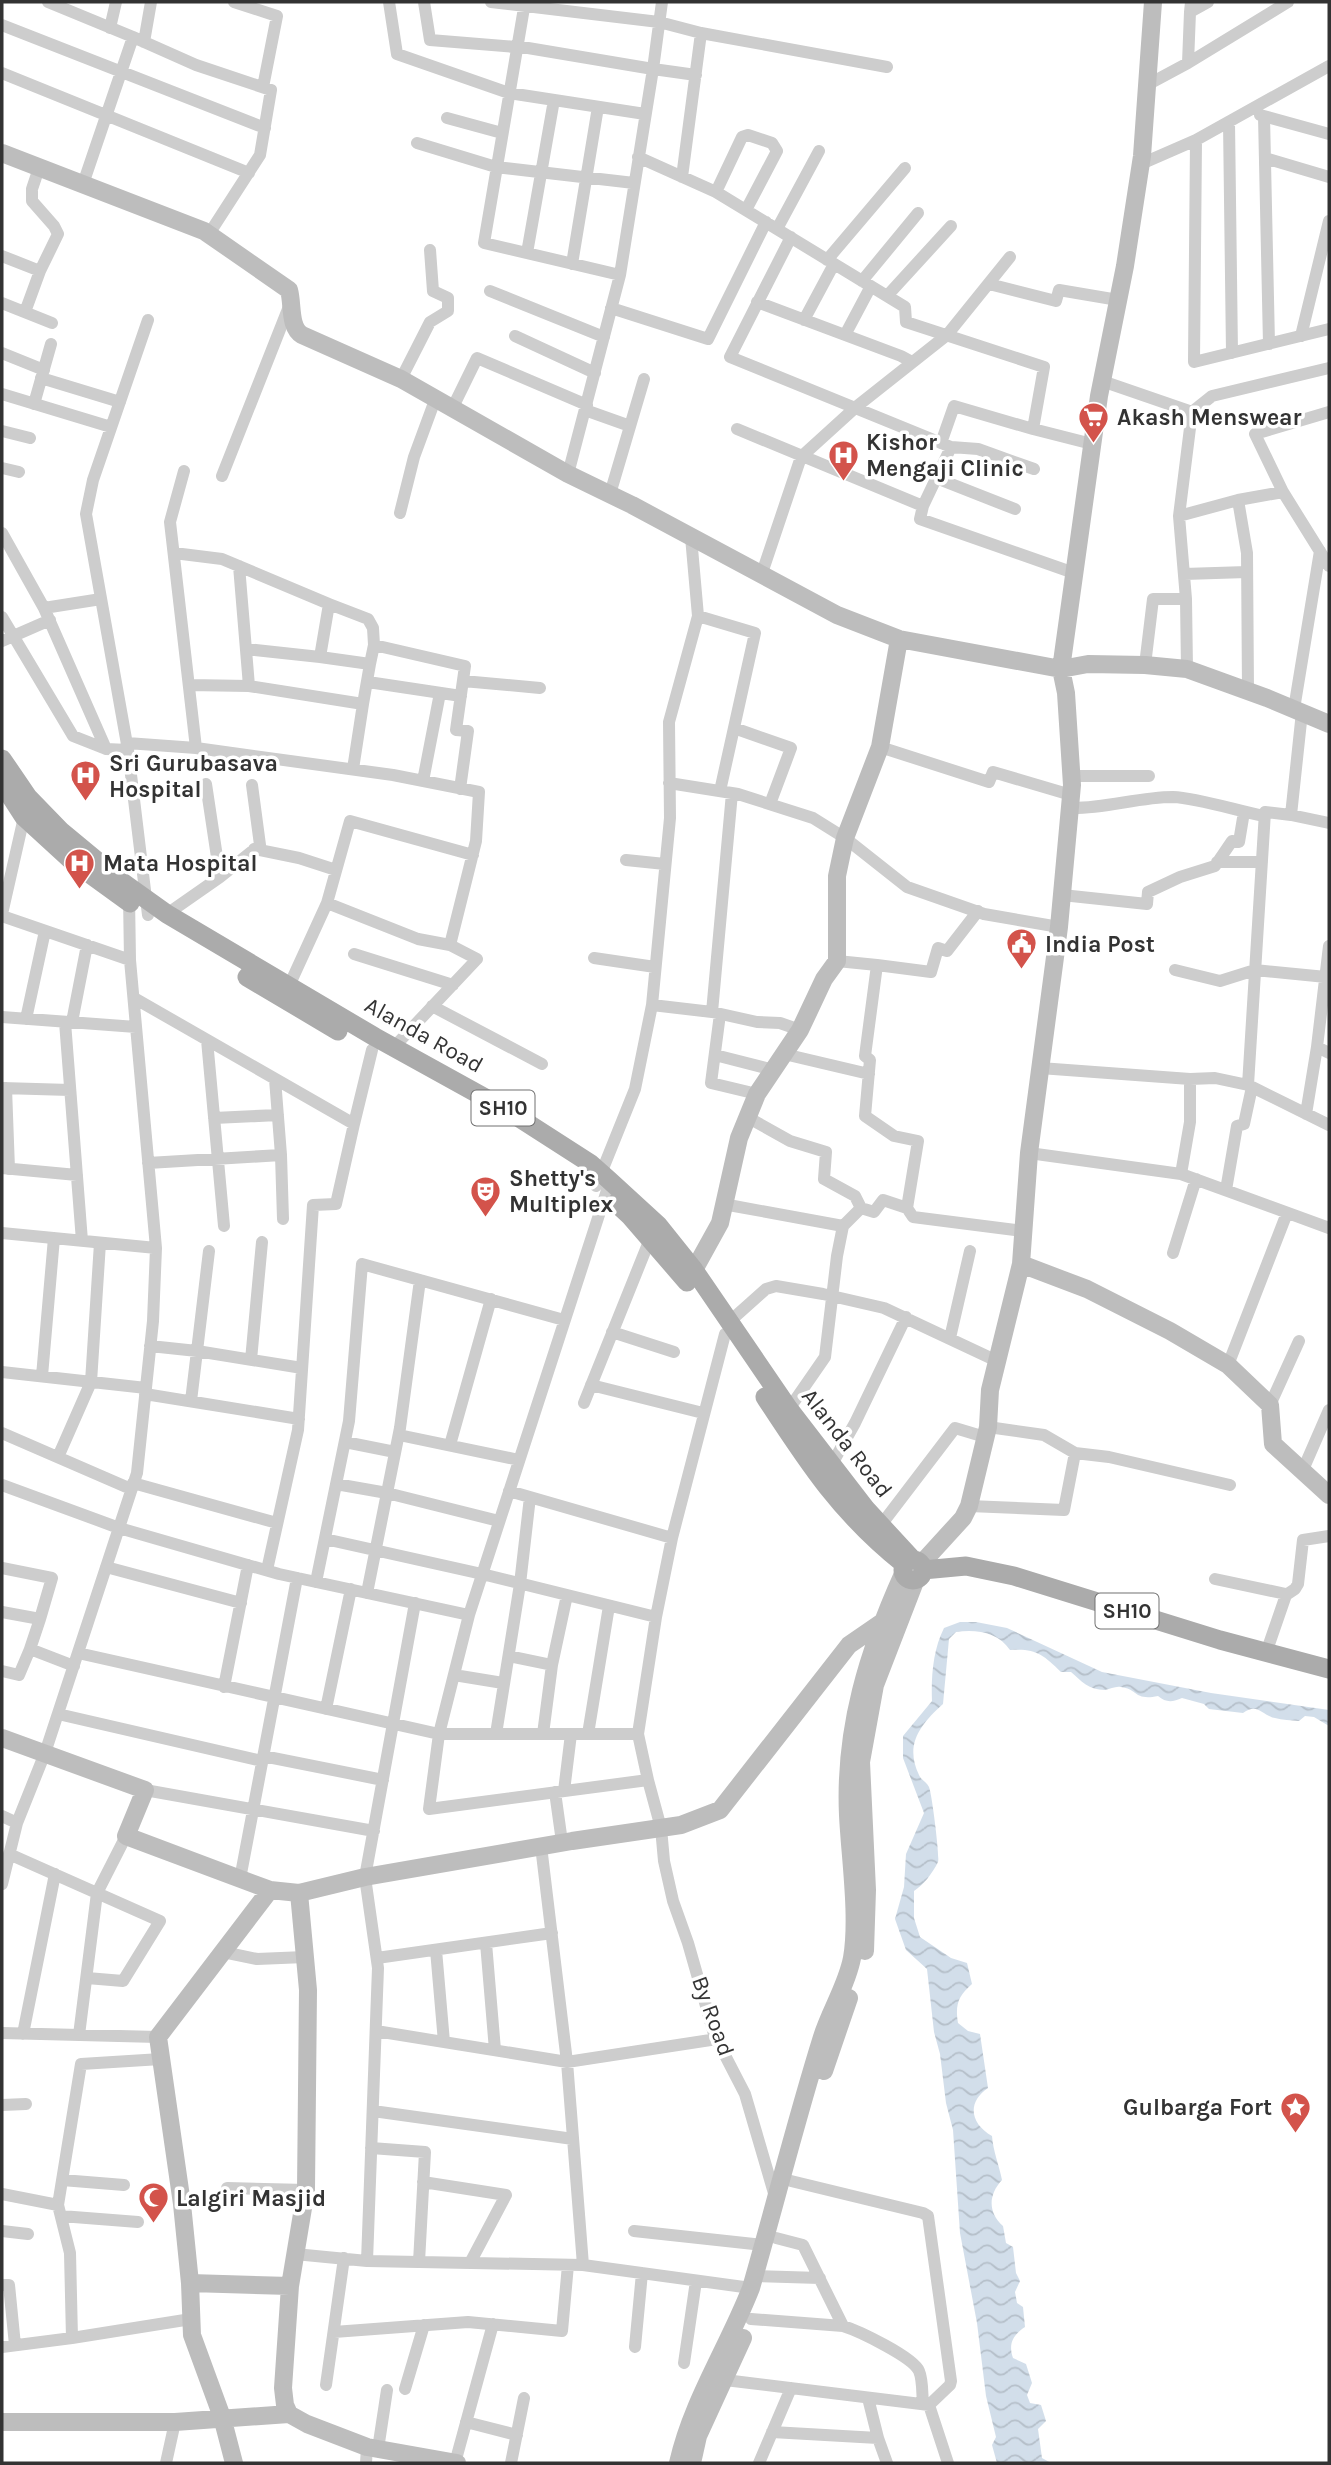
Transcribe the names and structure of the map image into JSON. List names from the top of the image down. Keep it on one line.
{"streets":{"main road":["Alanda Road","SH10"],"street":["By Road"]},"crossings":[["Alanda Road","SH10"]],"places":{"supermarket":["Akash Menswear"],"hospital":["Kishor Mengaji Clinic","Sri Gurubasava Hospital","Mata Hospital"],"public building":["India Post"],"theatre":["Shetty's Multiplex"],"place":["Gulbarga Fort"],"mosque":["Lalgiri Masjid"]}}
